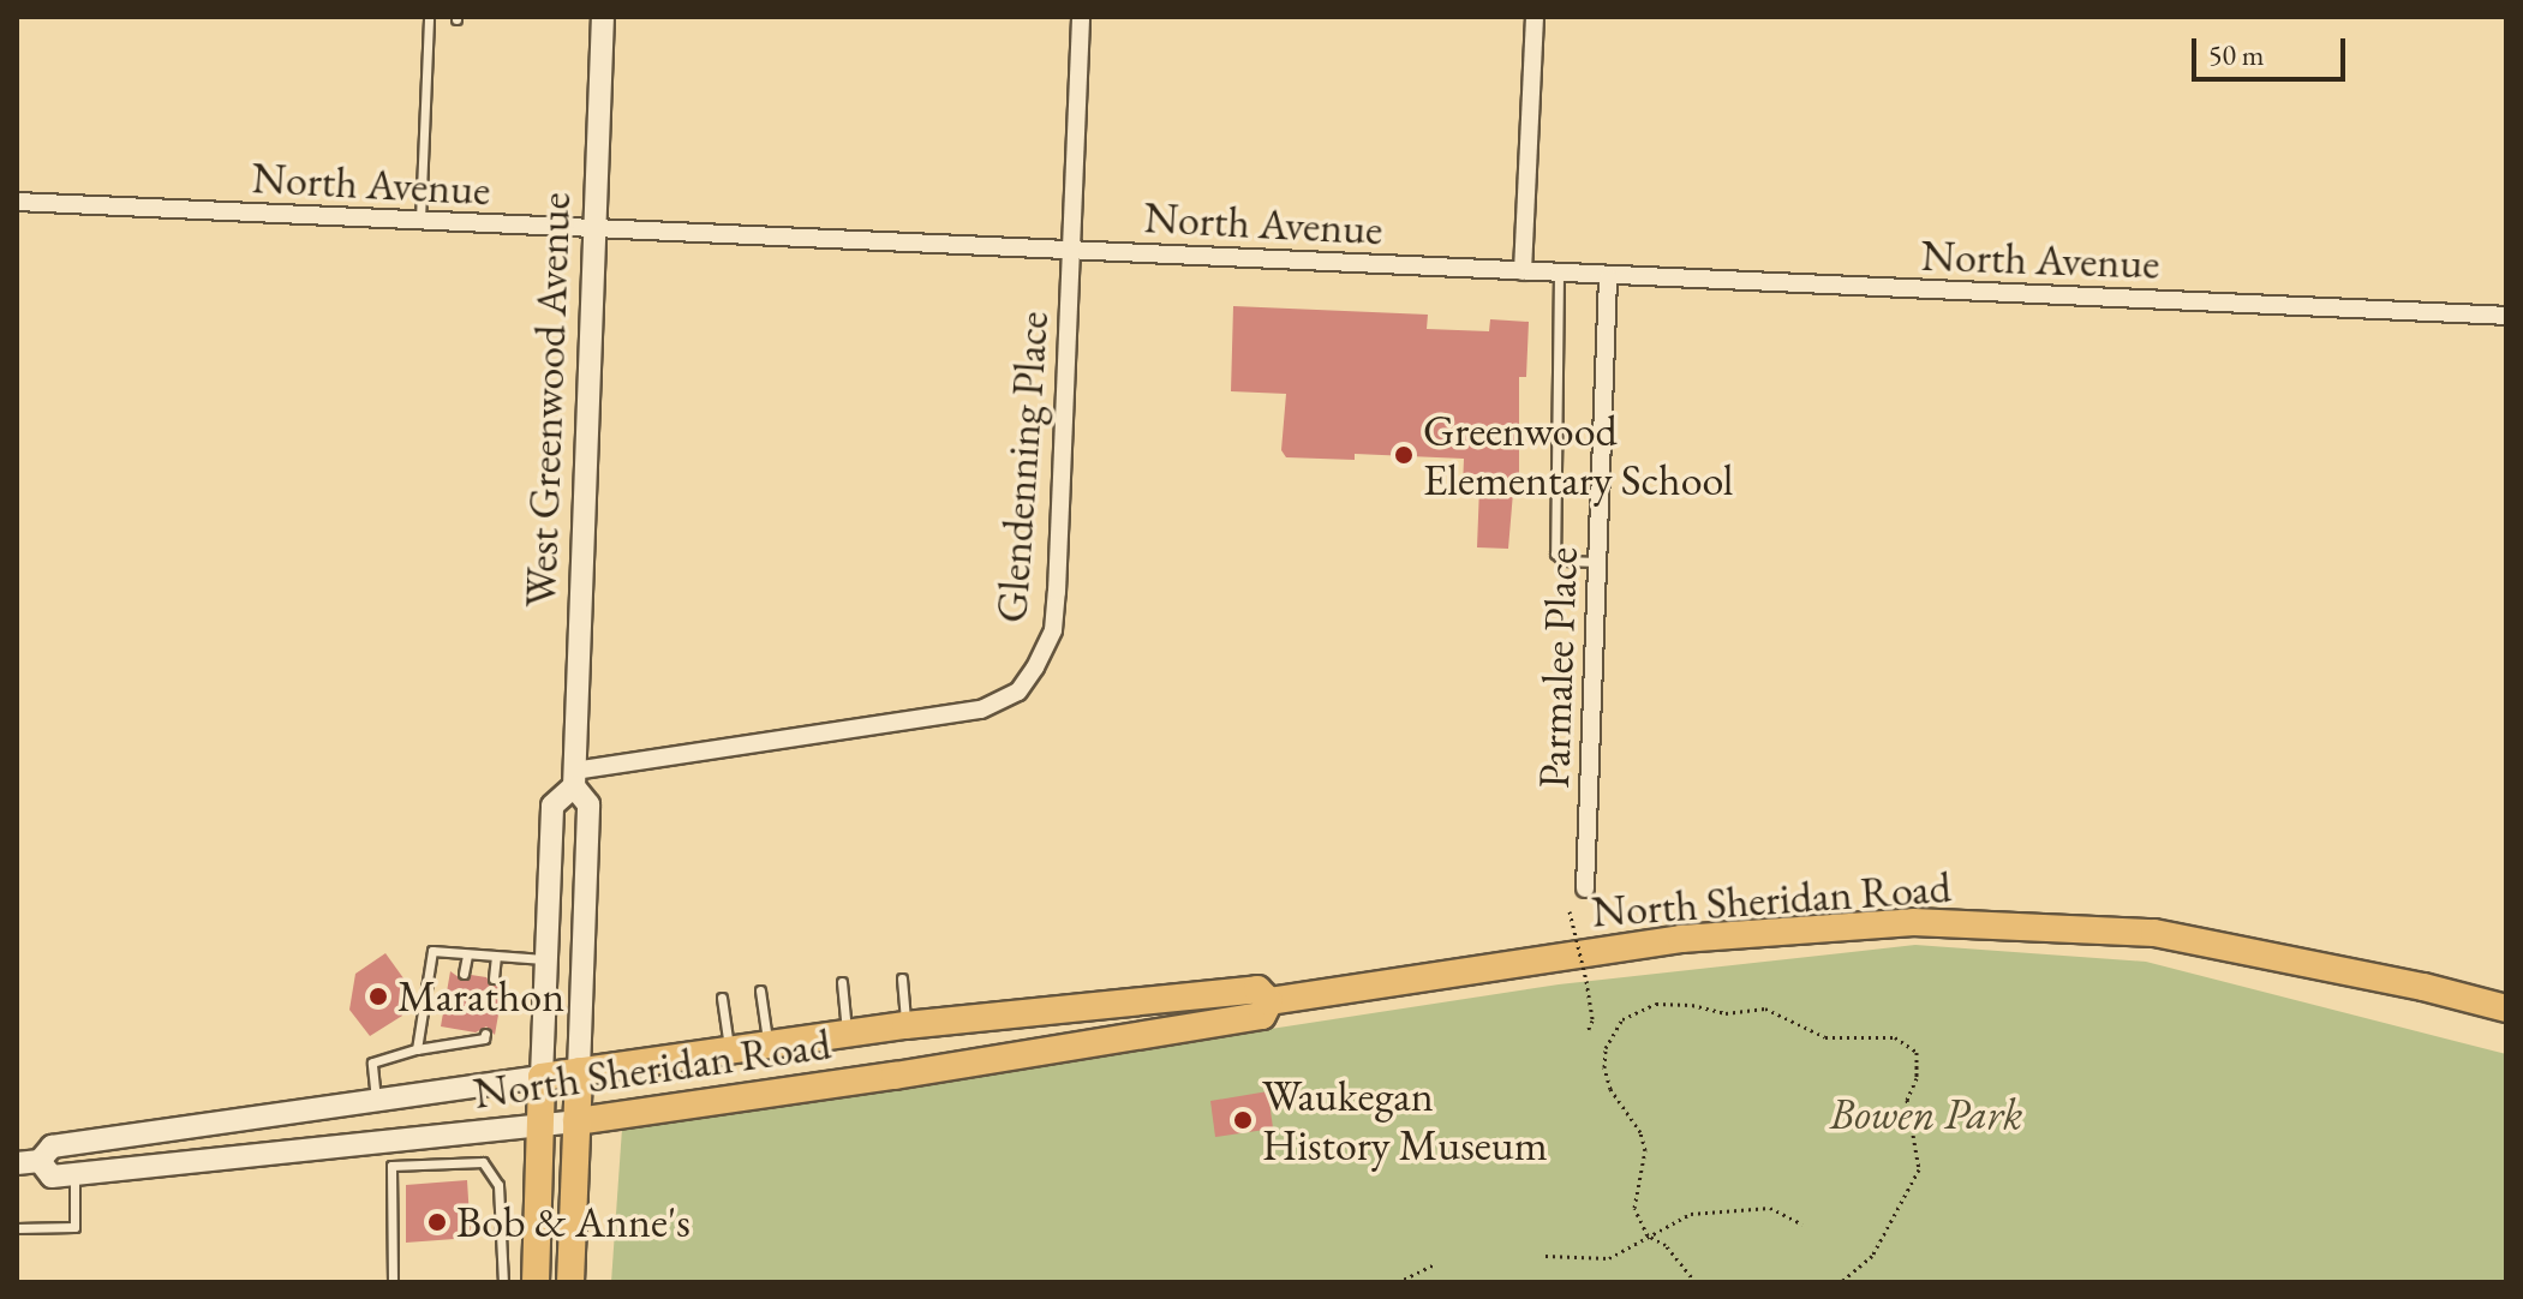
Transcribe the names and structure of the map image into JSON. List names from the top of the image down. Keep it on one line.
{"streets":{"main road":["West Greenwood Avenue","North Sheridan Road"],"street":["North Avenue","Glendenning Place","Parmalee Place"]},"crossings":[["North Avenue","West Greenwood Avenue"],["North Avenue","Glendenning Place"],["North Avenue","Parmalee Place"],["West Greenwood Avenue","Glendenning Place"],["West Greenwood Avenue","North Sheridan Road"]],"parks":["Bowen Park"],"places":["Greenwood Elementary School","Marathon","Waukegan History Museum","Bob & Anne's"],"scale_bar":"50 m"}
